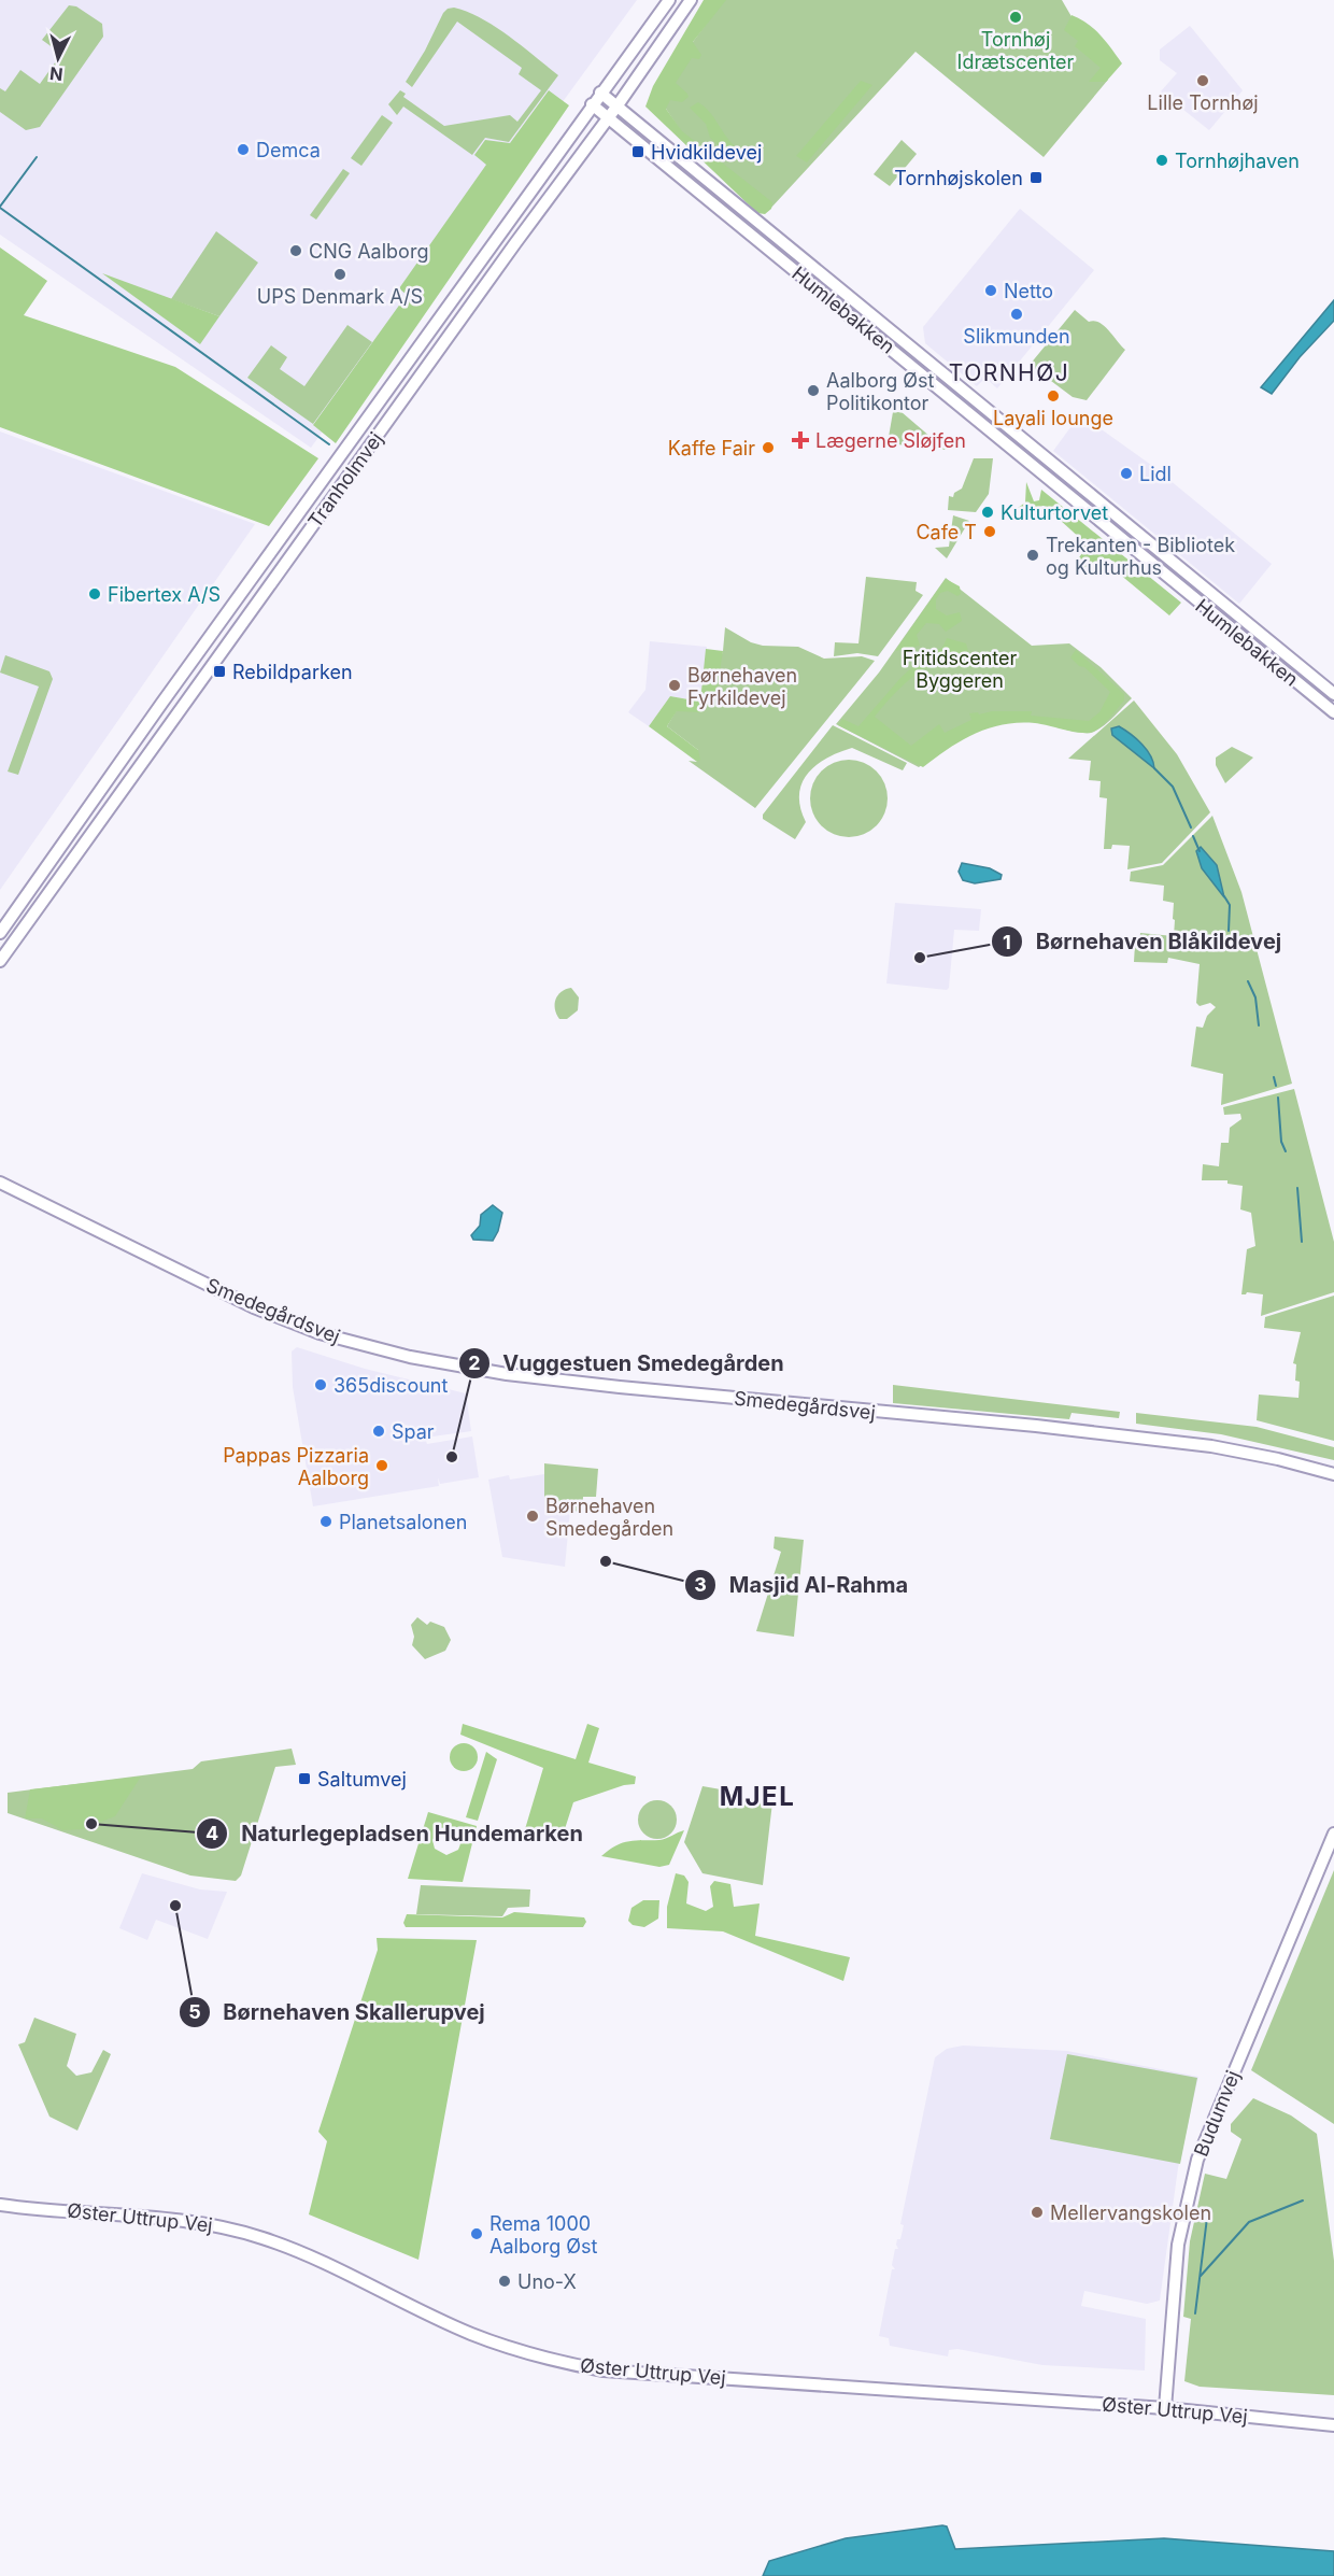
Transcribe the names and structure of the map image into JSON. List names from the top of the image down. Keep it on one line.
{"streets":{"street":["Humlebakken","Tranholmvej","Smedegårdsvej","Budumvej","Øster Uttrup Vej"]},"crossings":[["Humlebakken","Tranholmvej"],["Budumvej","Øster Uttrup Vej"]],"districts":["TORNHØJ","MJEL"],"parks":["Fritidscenter Byggeren"],"places":{"other":["Tornhøj Idrætscenter","Lille Tornhøj","Demca","Tornhøjhaven","CNG Aalborg","UPS Denmark A/S","Netto","Slikmunden","Aalborg Øst Politikontor","Layali lounge","Kaffe Fair","Lidl","Kulturtorvet","Cafe T","Trekanten - Bibliotek og Kulturhus","Fibertex A/S","Børnehaven Fyrkildevej","Børnehaven Blåkildevej","365discount","Spar","Vuggestuen Smedegården","Pappas Pizzaria Aalborg","Børnehaven Smedegården","Planetsalonen","Masjid Al-Rahma","Naturlegepladsen Hundemarken","Børnehaven Skallerupvej","Mellervangskolen","Rema 1000 Aalborg Øst","Uno-X"],"transit":["Hvidkildevej","Tornhøjskolen","Rebildparken","Saltumvej"],"health":["Lægerne Sløjfen"]},"north":"bottom"}
